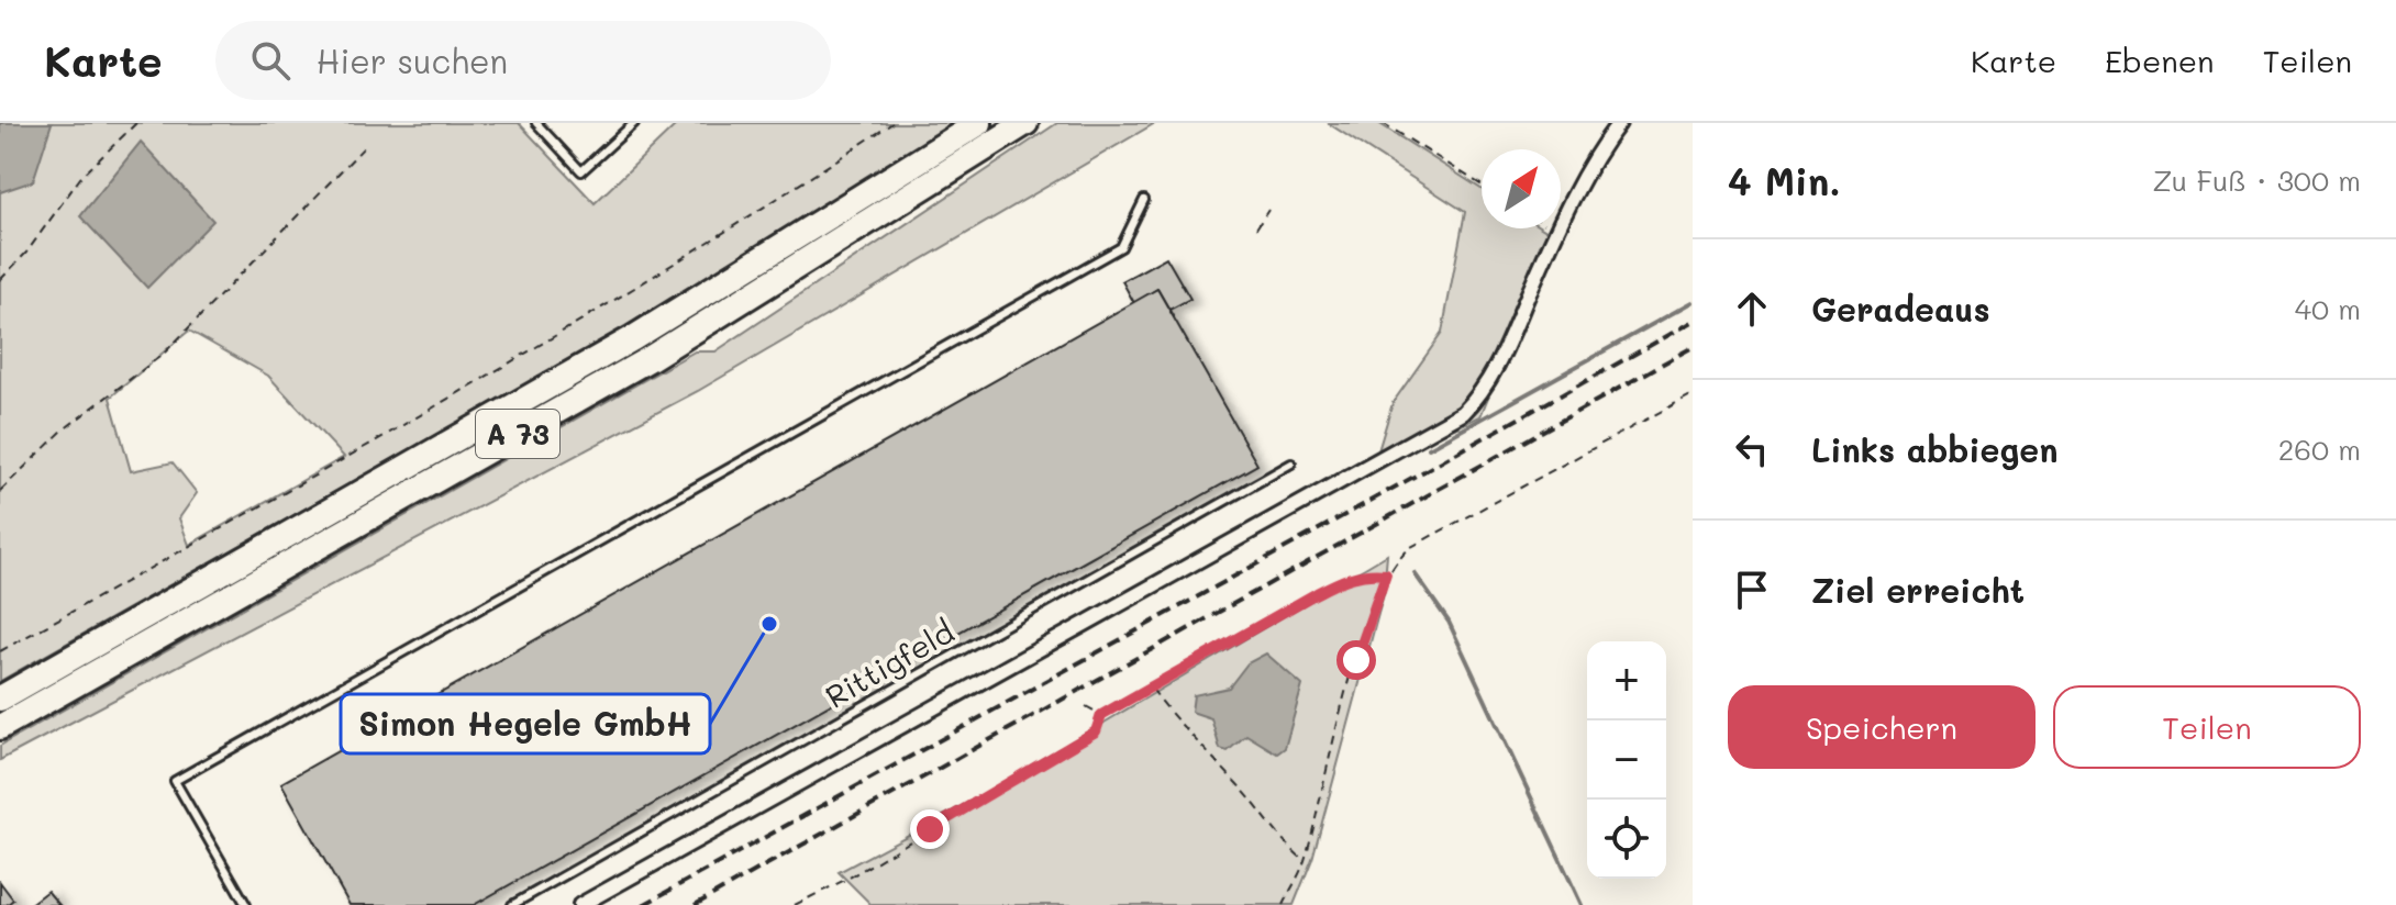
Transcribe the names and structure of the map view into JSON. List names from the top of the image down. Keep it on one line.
{"streets":{"highway":["A 73"],"lane":["Rittigfeld"]},"places":["Simon Hegele GmbH"],"north":"top right","page":{"header":"Karte","search":"Hier suchen","nav":["Karte","Ebenen","Teilen"],"heading":["4 Min.","Zu Fuß · 300 m"],"list":[["Geradeaus","40 m"],["Links abbiegen","260 m"],"Ziel erreicht"],"map_buttons":["+","−"],"buttons":["Speichern","Teilen"]}}
